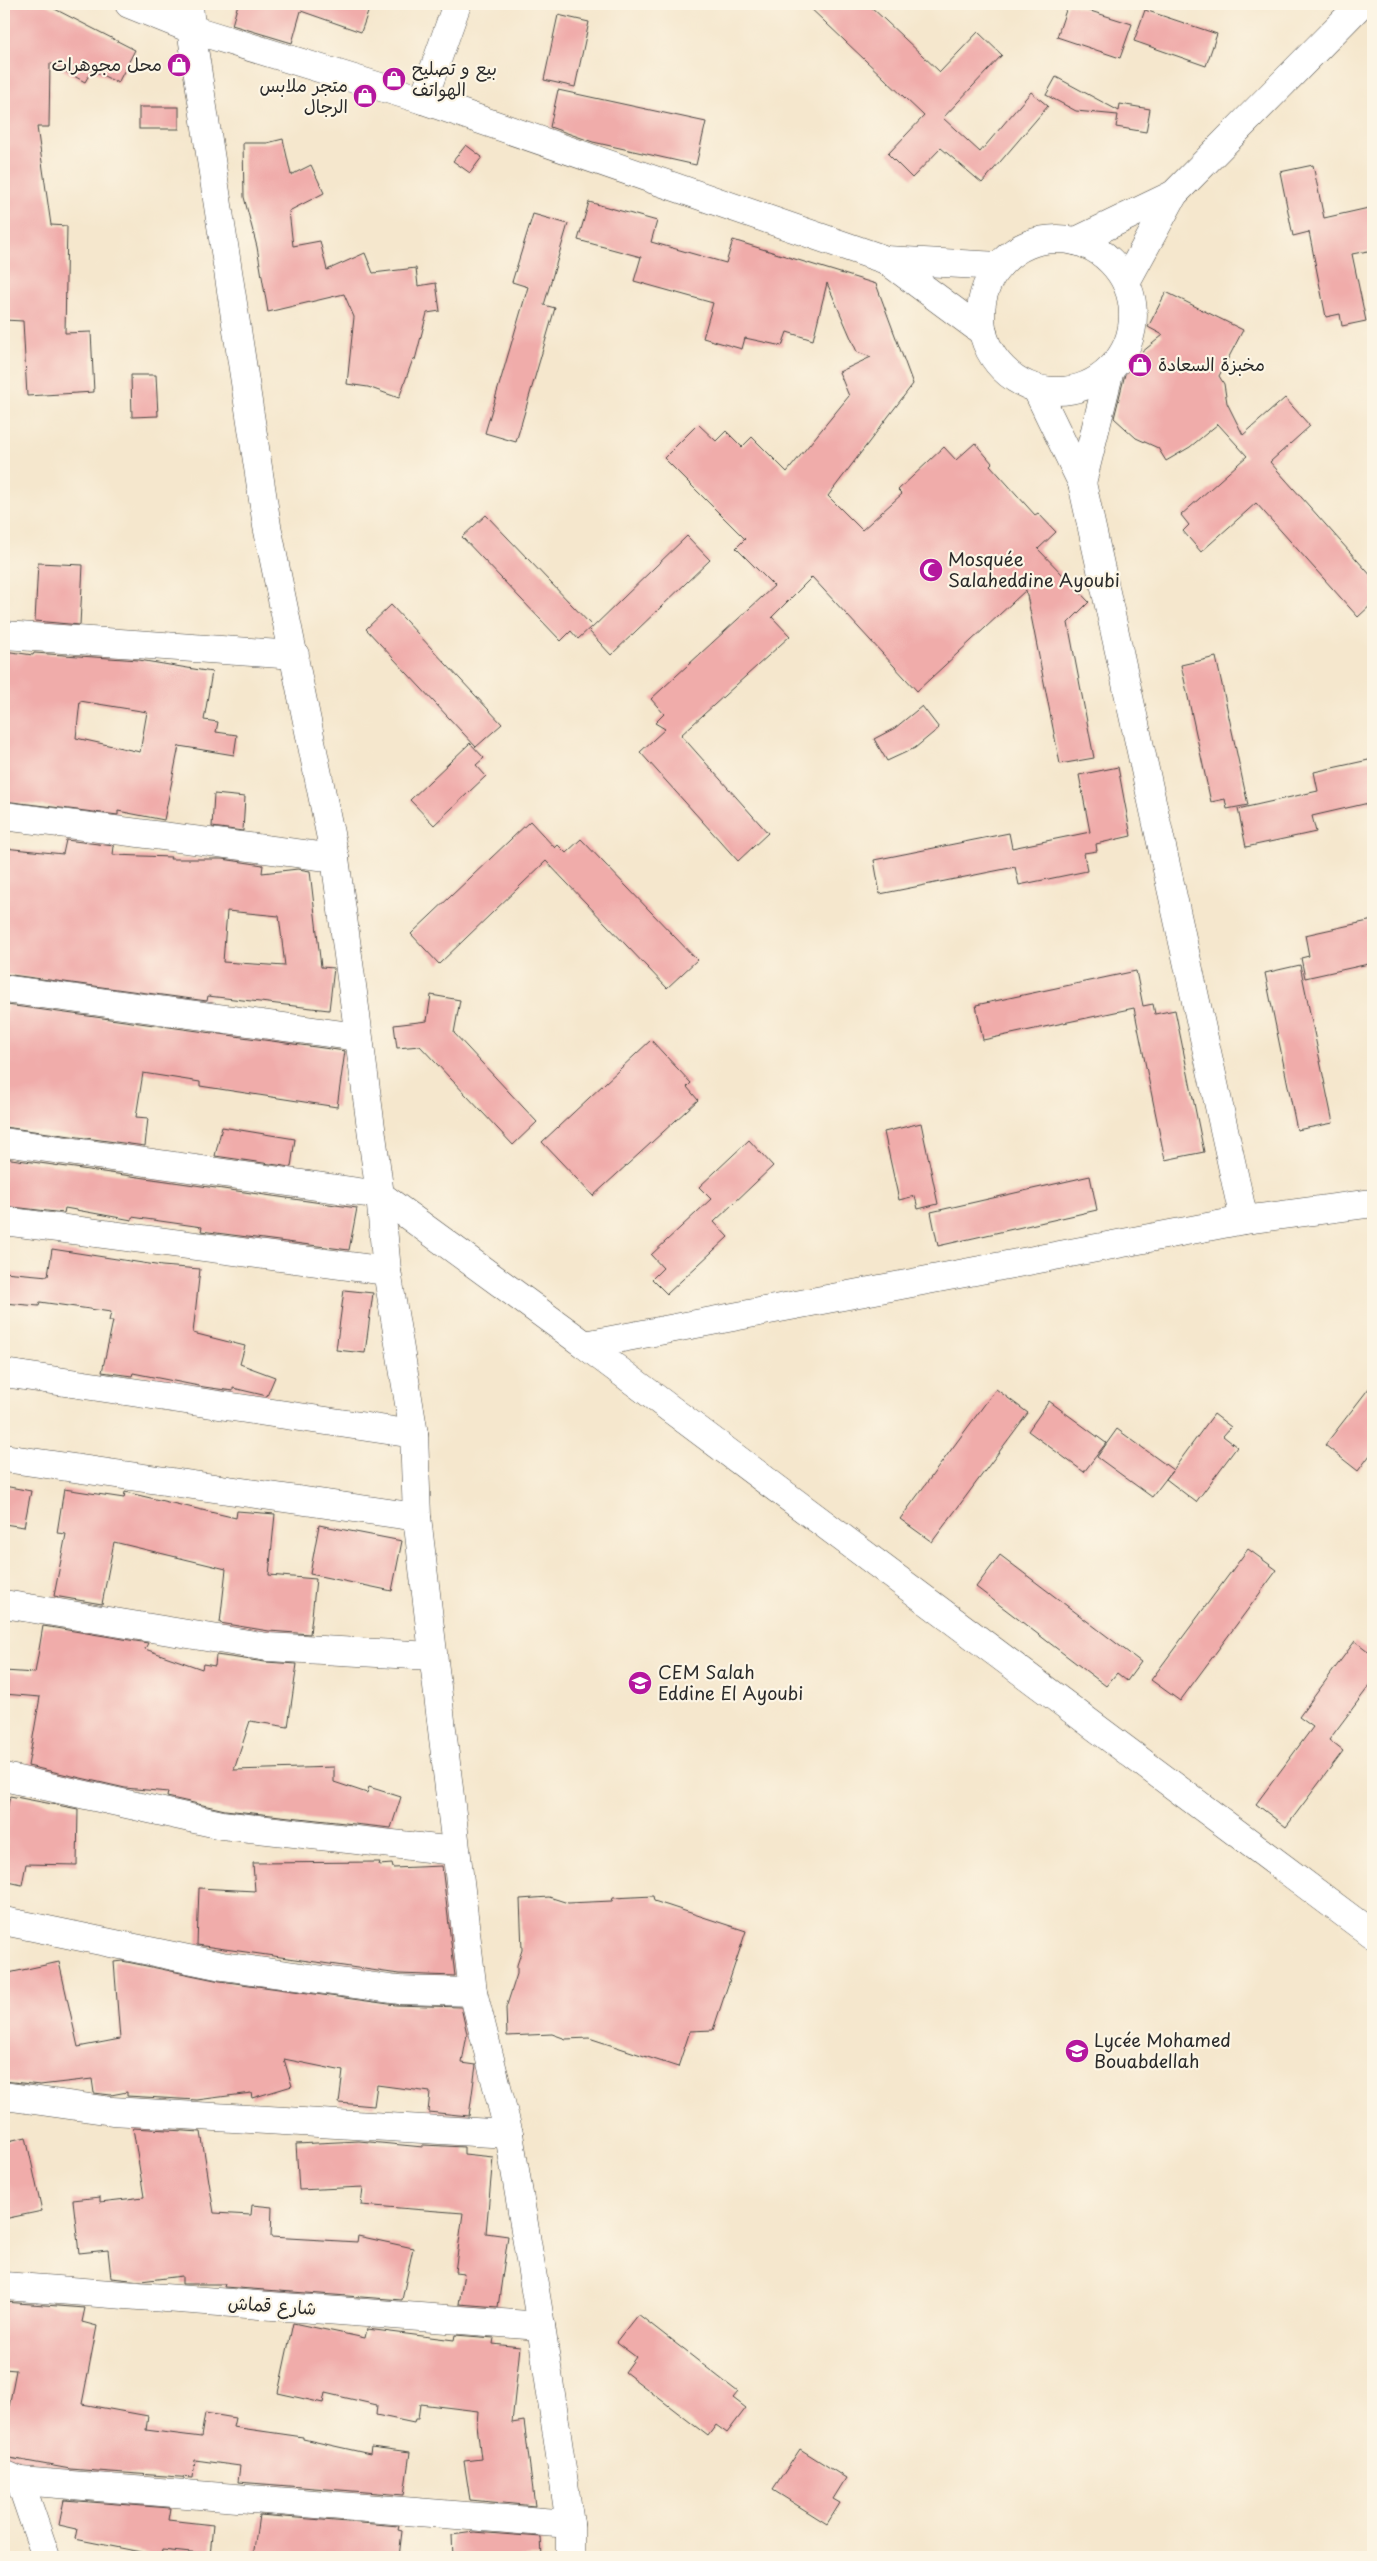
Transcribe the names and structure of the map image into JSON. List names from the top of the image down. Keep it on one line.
{"streets":{"street":["شارع قماش"]},"places":{"shop":["محل مجوهرات","بيع و تصليح الهواتف","متجر ملابس الرجال","مخبزة السعادة"],"mosque":["Mosquée Salaheddine Ayoubi"],"school or university":["CEM Salah Eddine El Ayoubi","Lycée Mohamed Bouabdellah"]}}
